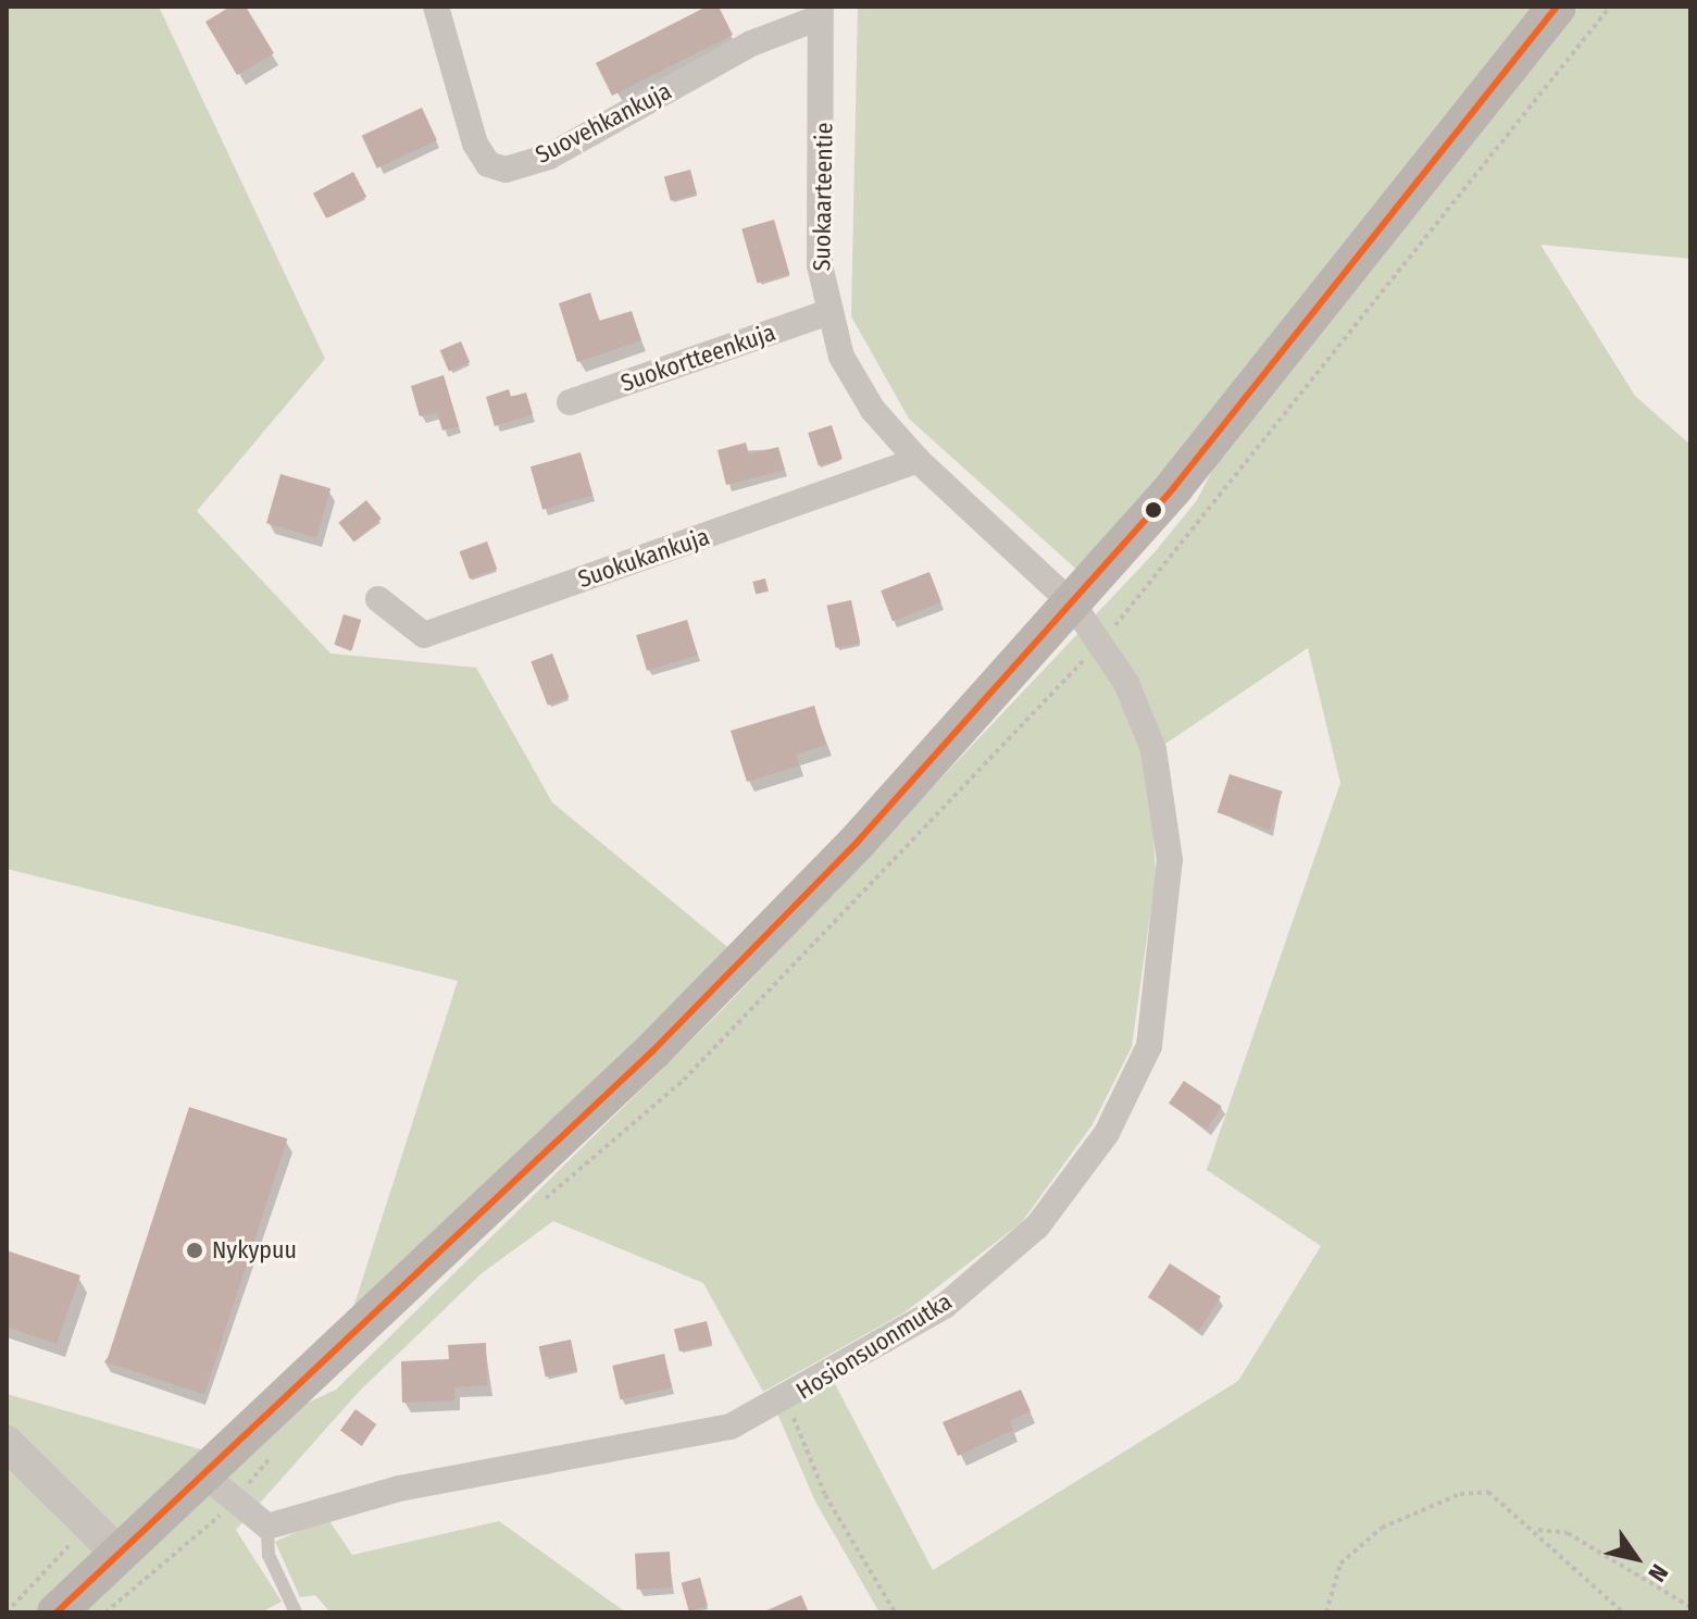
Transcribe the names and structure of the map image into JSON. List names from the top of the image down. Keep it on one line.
{"streets":{"street":["Suovehkankuja","Suokaarteentie","Suokortteenkuja","Suokukankuja","Hosionsuonmutka"]},"crossings":[["Suovehkankuja","Suokaarteentie"],["Suokaarteentie","Suokortteenkuja"],["Suokaarteentie","Suokukankuja"],["Suokaarteentie","Hosionsuonmutka"]],"places":["Nykypuu"],"north":"bottom right"}
